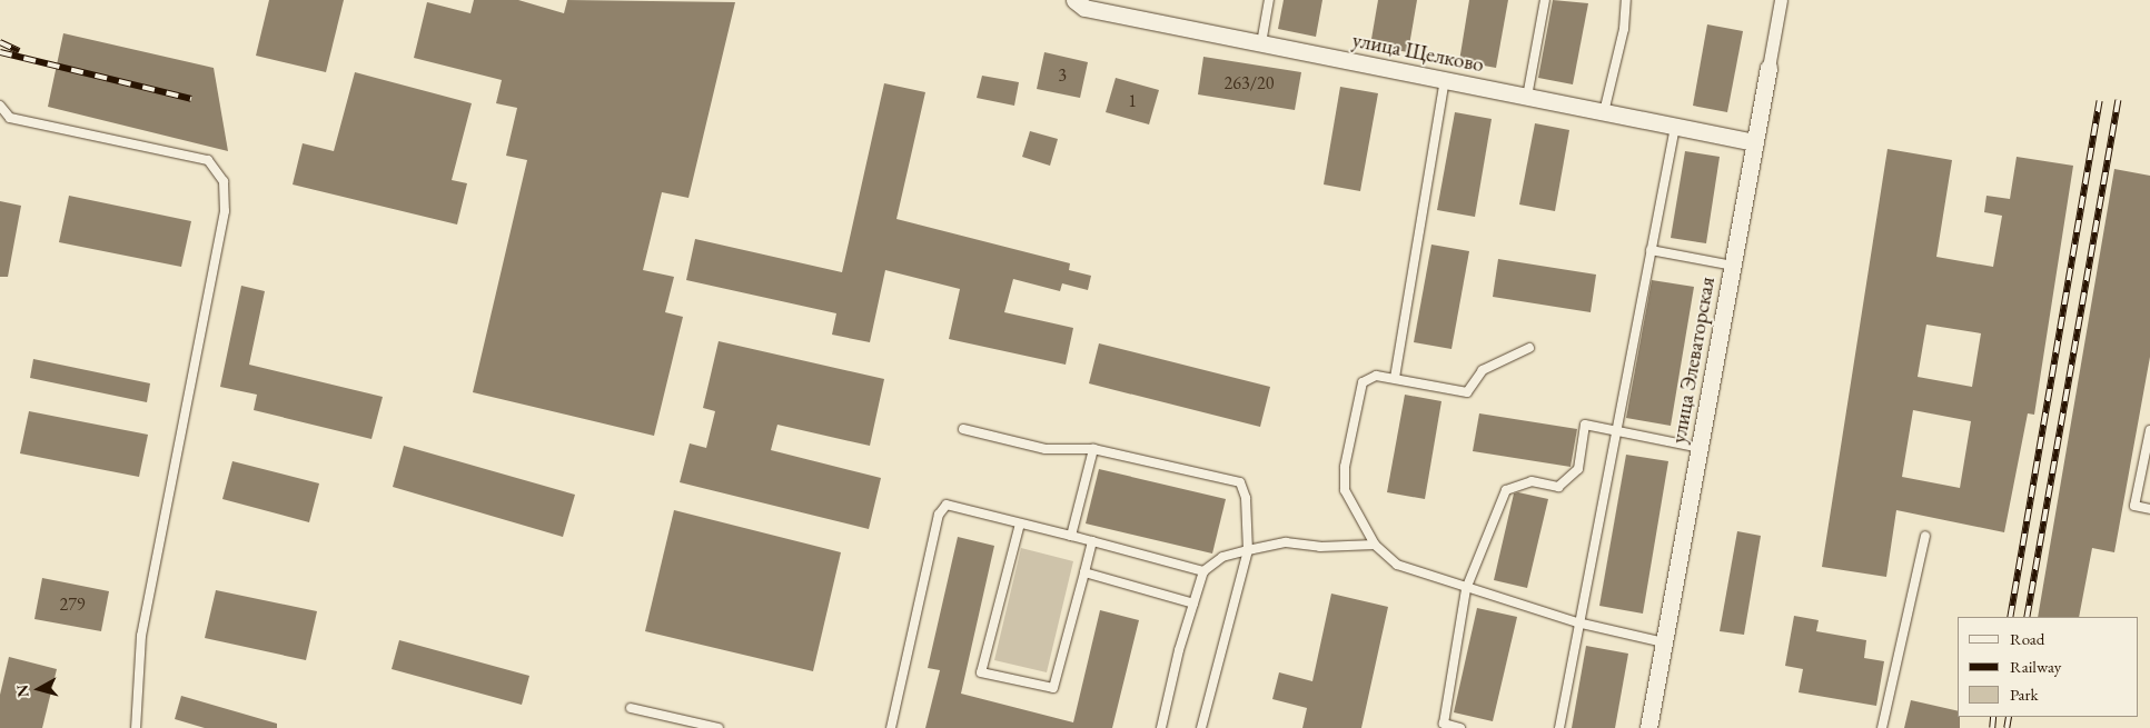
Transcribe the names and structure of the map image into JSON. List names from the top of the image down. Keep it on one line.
{"streets":{"street":["улица Щелково","улица Элеваторская"]},"crossings":[["улица Щелково","улица Элеваторская"]],"house_numbers":["3","263/20","1","279"],"legend":["Road","Railway","Park"],"north":"left"}
